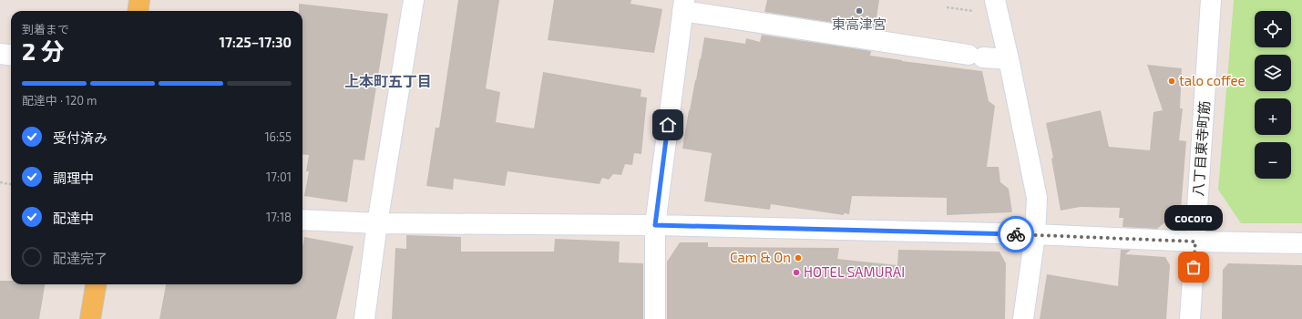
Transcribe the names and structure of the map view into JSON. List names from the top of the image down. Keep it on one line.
{"streets":{"street":["八丁目東寺町筋"]},"districts":["上本町五丁目"],"places":["東高津宮","talo coffee","Cam & On","cocoro","HOTEL SAMURAI"],"page":{"map_buttons":["+","−"],"heading":["2 分","到着まで","17:25–17:30"],"bar":"配達中 · 120 m","list":[["受付済み","16:55"],["調理中","17:01"],["配達中","17:18"],"配達完了"],"bubble":"cocoro"}}
